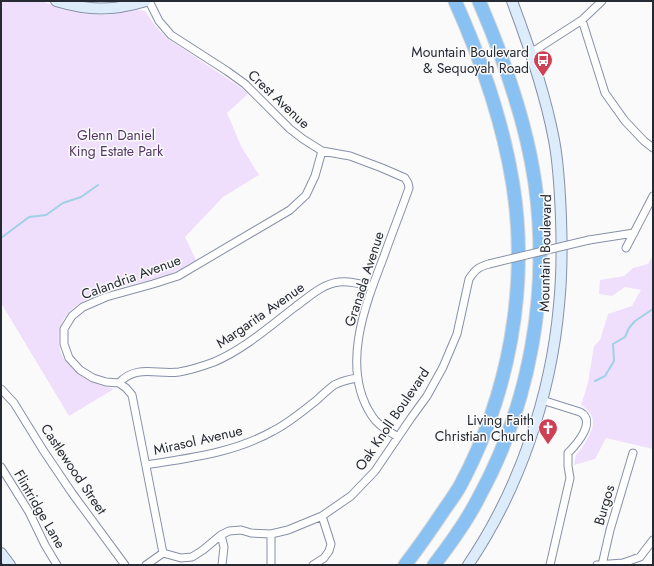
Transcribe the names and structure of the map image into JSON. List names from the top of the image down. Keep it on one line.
{"streets":{"street":["Crest Avenue","Mountain Boulevard","Calandria Avenue","Granada Avenue","Margarita Avenue","Oak Knoll Boulevard","Mirasol Avenue","Castlewood Street","Burgos","Flintridge Lane"]},"crossings":[["Crest Avenue","Calandria Avenue"],["Crest Avenue","Granada Avenue"],["Calandria Avenue","Margarita Avenue"],["Granada Avenue","Margarita Avenue"],["Granada Avenue","Oak Knoll Boulevard"],["Granada Avenue","Mirasol Avenue"]],"parks":["Glenn Daniel King Estate Park"],"places":{"bus stop":["Mountain Boulevard & Sequoyah Road"],"church":["Living Faith Christian Church"]}}
